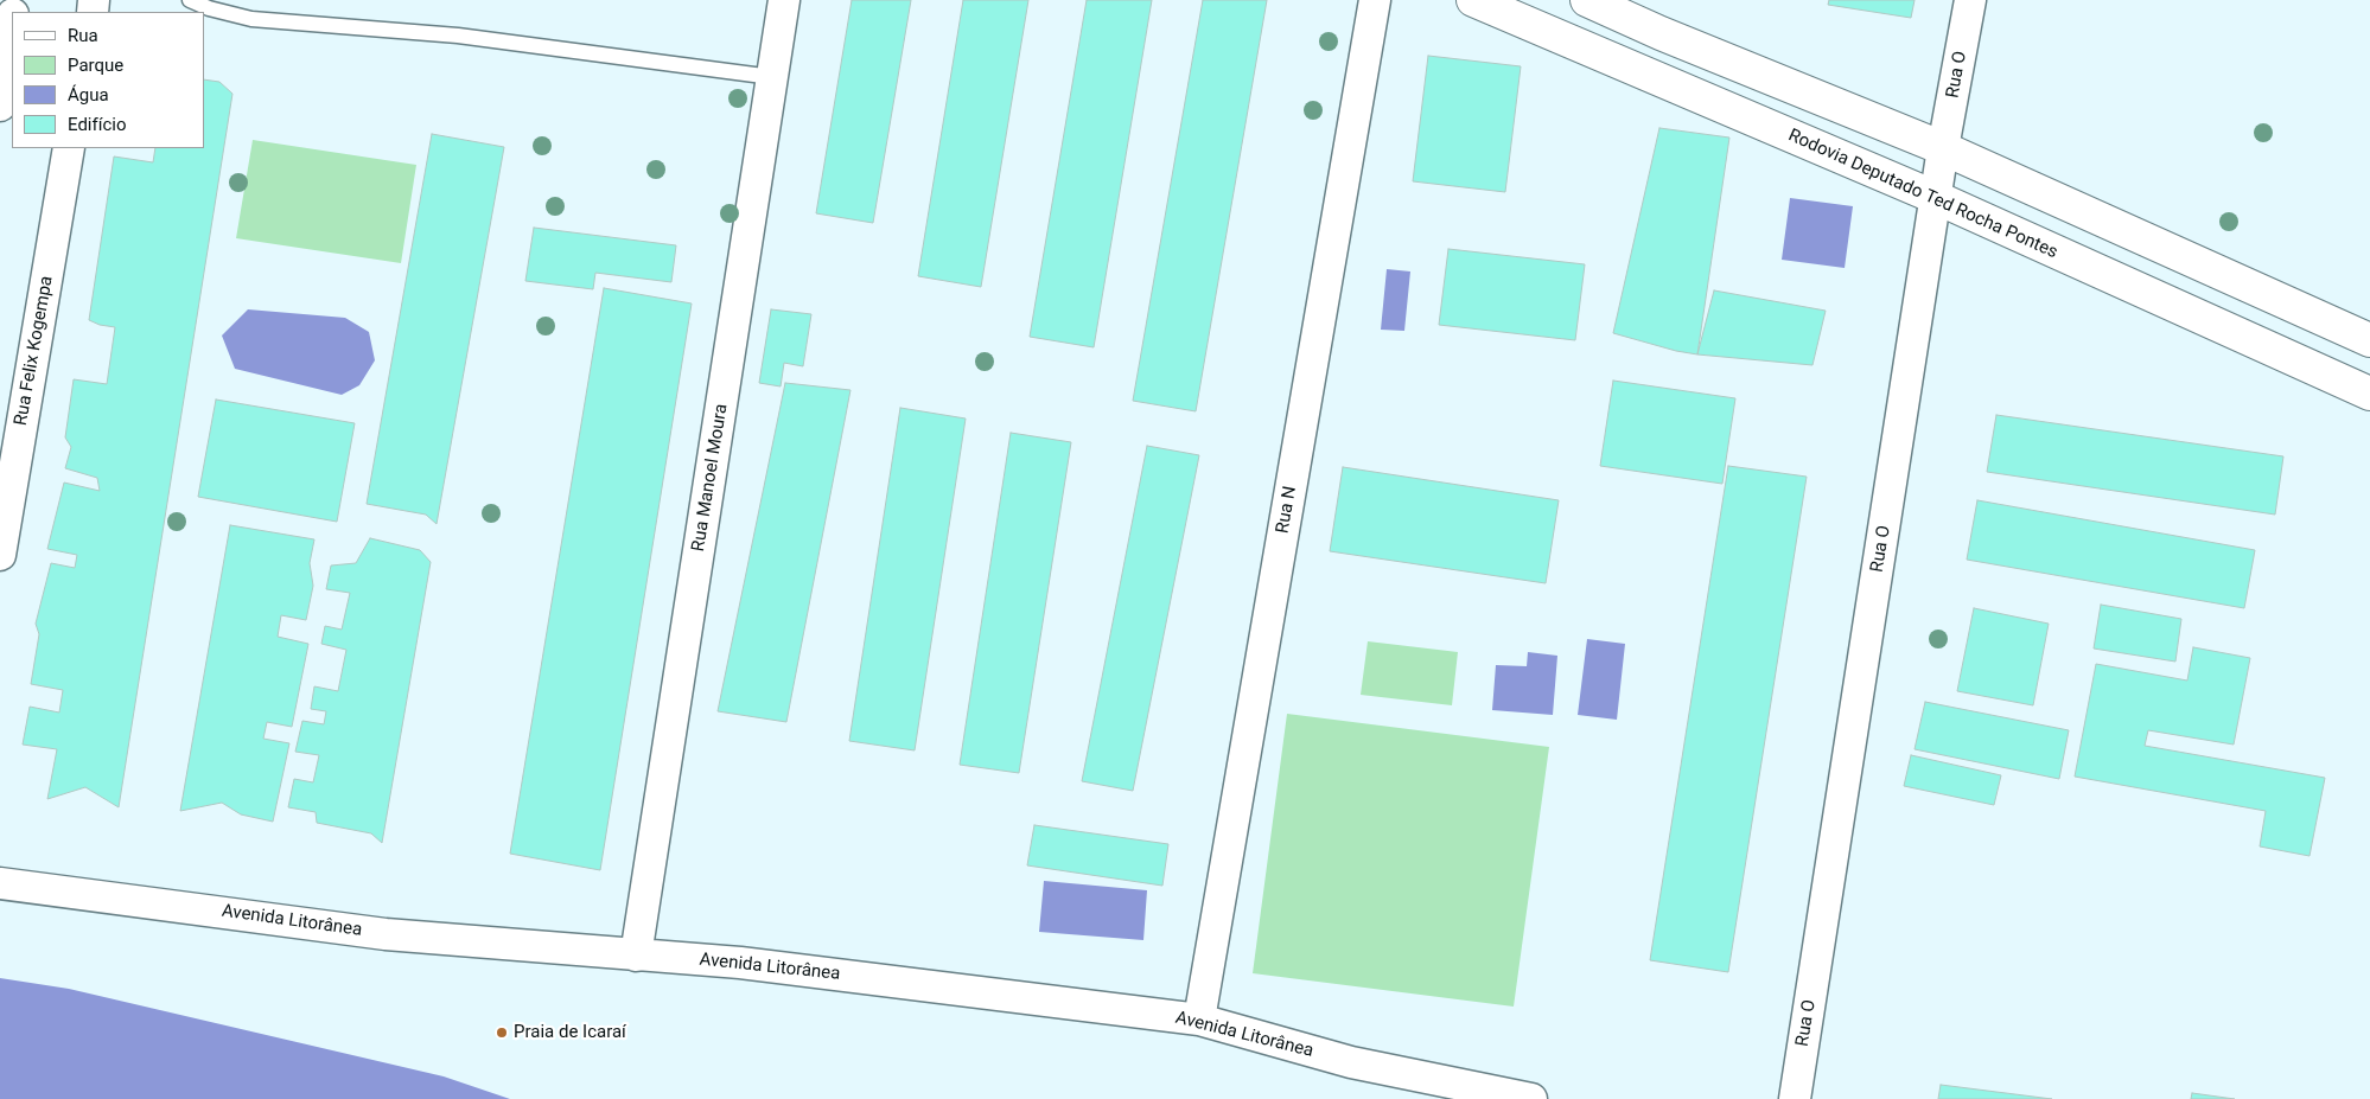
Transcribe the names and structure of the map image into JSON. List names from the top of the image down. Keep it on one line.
{"streets":{"main road":["Rodovia Deputado Ted Rocha Pontes"],"street":["Rua O","Rua Felix Kogempa","Rua Manoel Moura","Rua N","Avenida Litorânea"]},"crossings":[["Rua O","Rodovia Deputado Ted Rocha Pontes"],["Rua Manoel Moura","Avenida Litorânea"],["Rua N","Avenida Litorânea"]],"places":["Praia de Icaraí"],"legend":["Rua","Parque","Água","Edifício"]}
